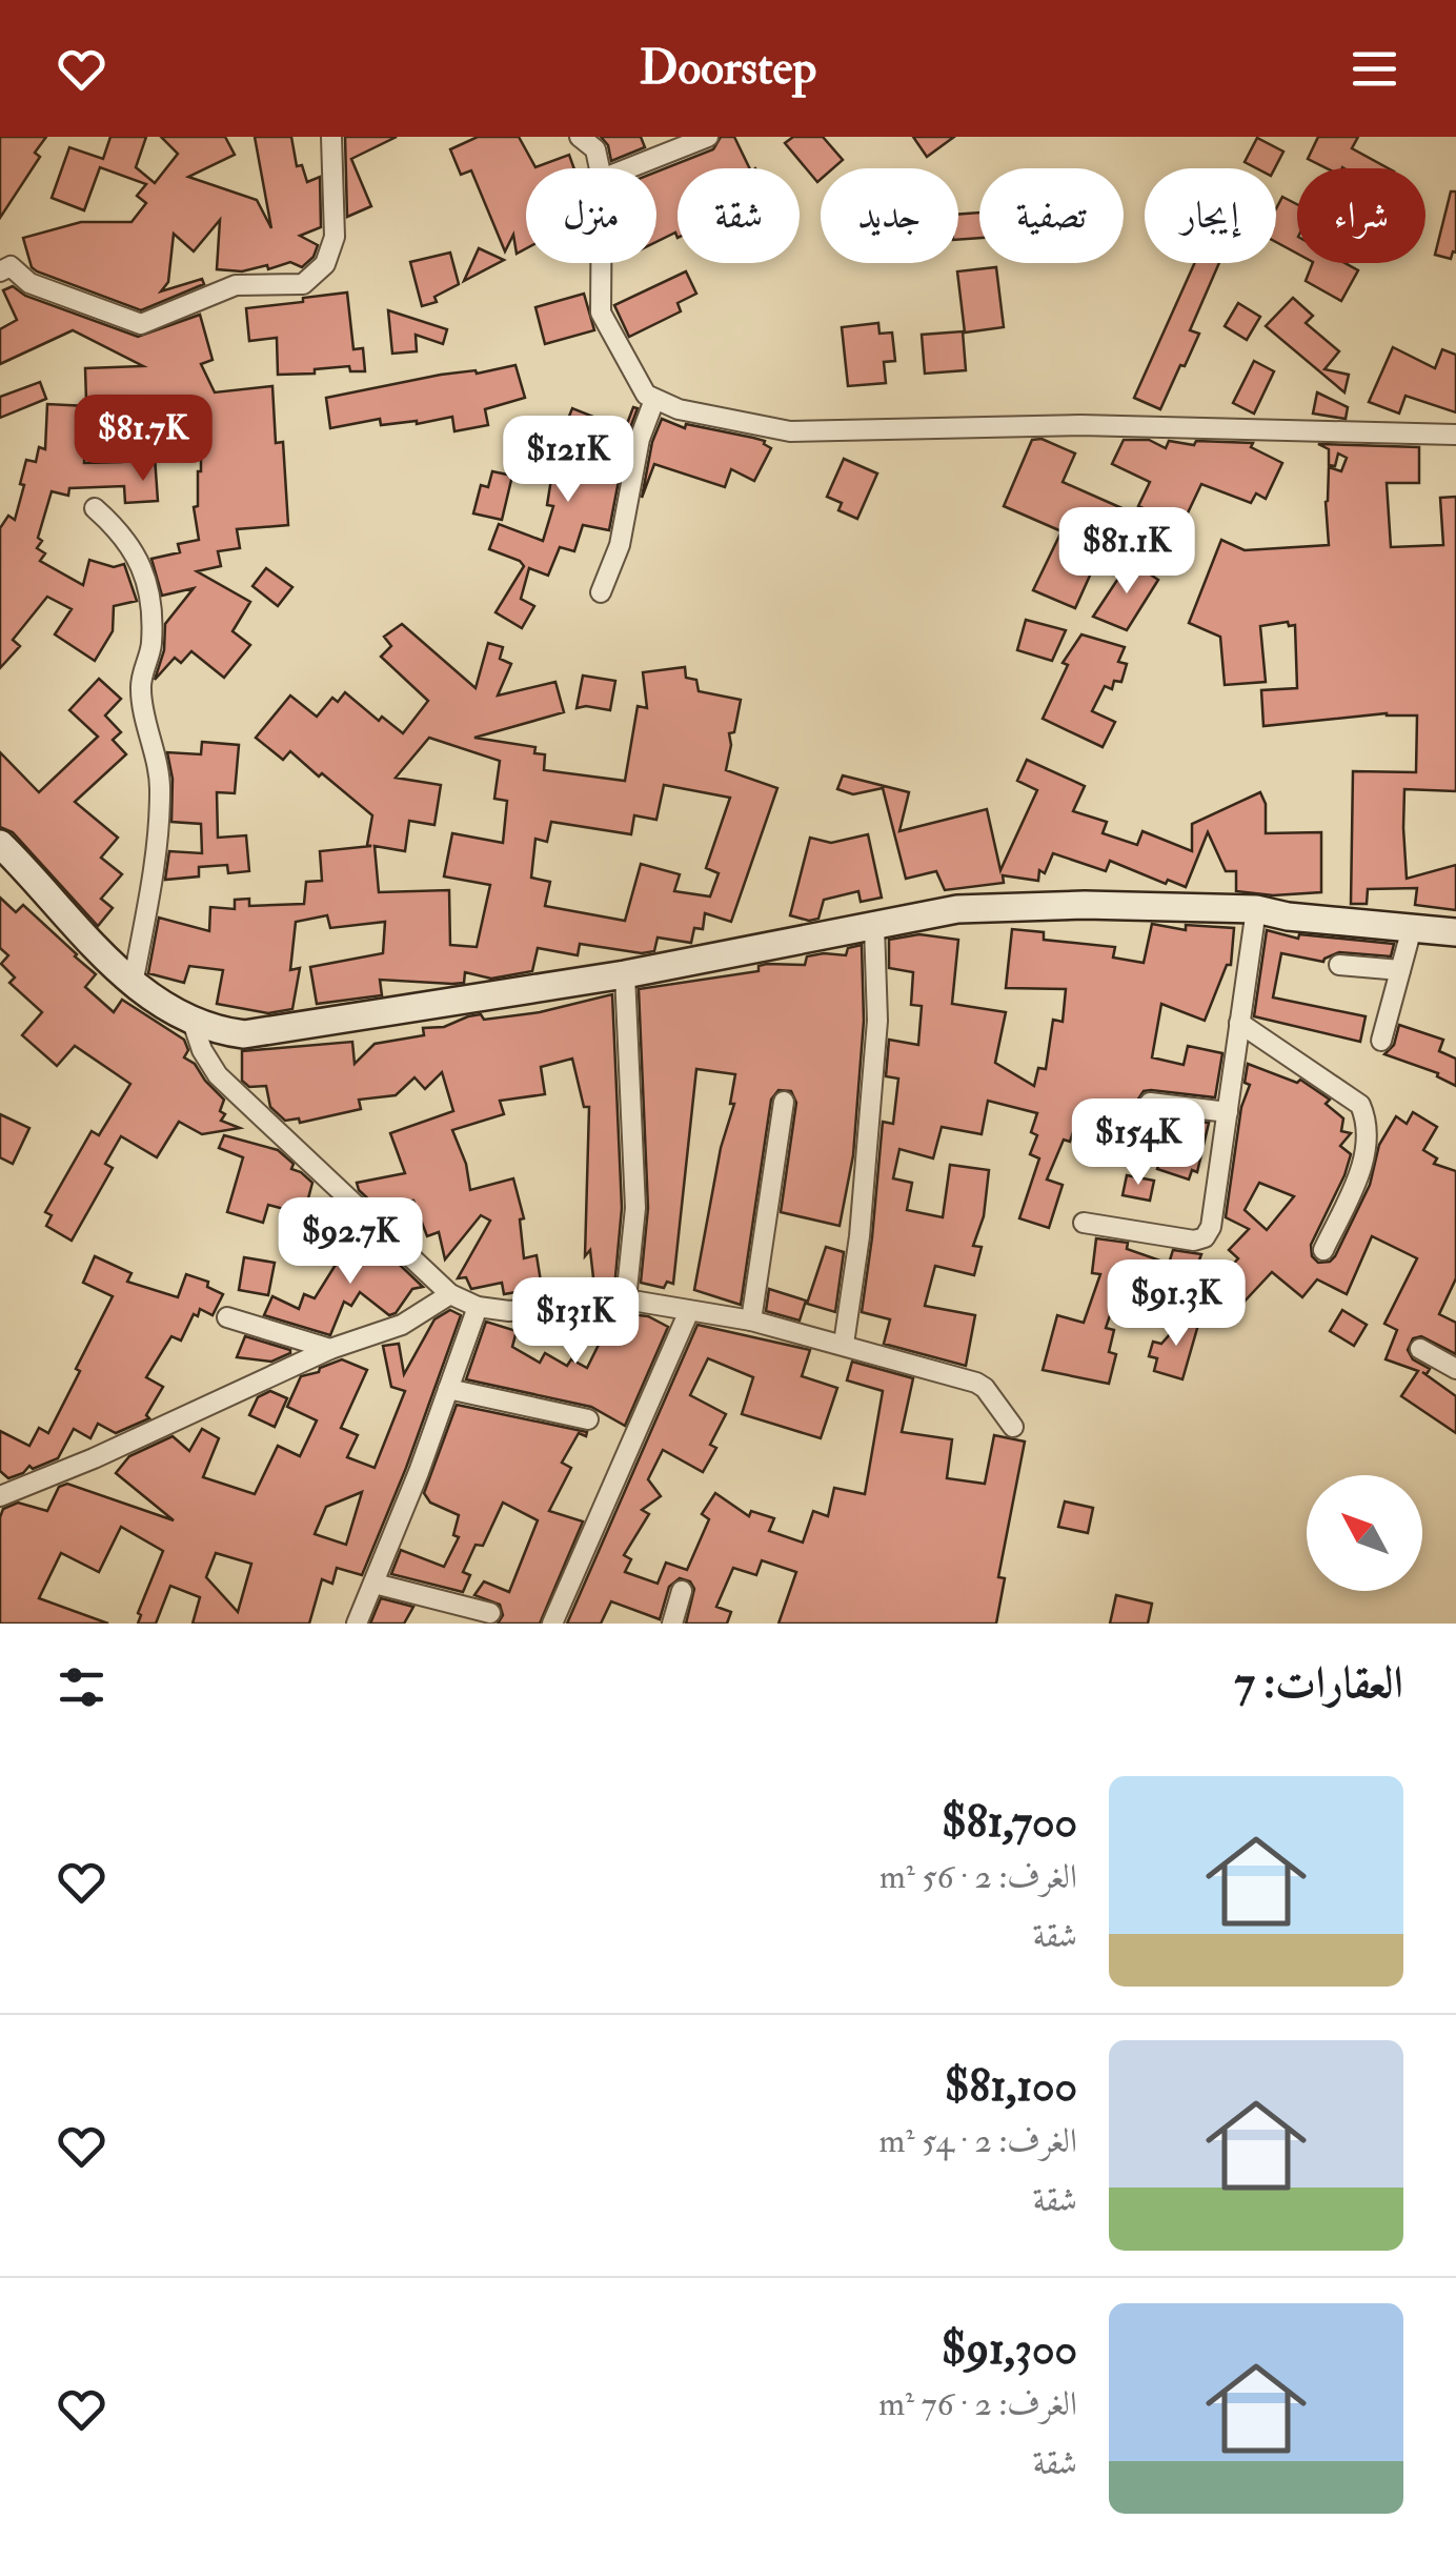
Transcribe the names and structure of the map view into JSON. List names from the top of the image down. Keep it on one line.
{"north":"top left","page":{"header":"Doorstep","chip":["شراء","إيجار","تصفية","جديد","شقة","منزل"],"price":["$81.7K","$121K","$81.1K","$154K","$92.7K","$91.3K","$131K"],"heading":"العقارات: 7","list":[{"name":"$81,700","note":"الغرف: 2 · 56 m² · شقة"},{"name":"$81,100","note":"الغرف: 2 · 54 m² · شقة"},{"name":"$91,300","note":"الغرف: 2 · 76 m² · شقة"}]}}
